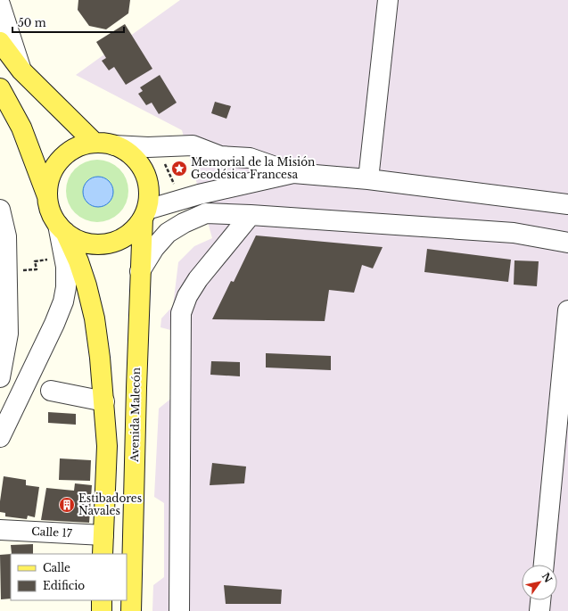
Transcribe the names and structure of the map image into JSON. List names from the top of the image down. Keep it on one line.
{"streets":{"main road":["Avenida Malecón"],"street":["Calle 17"]},"places":{"place":["Memorial de la Misión Geodésica Francesa"],"building":["Estibadores Navales"]},"legend":["Calle","Edificio"],"scale_bar":"50 m","north":"top right"}
